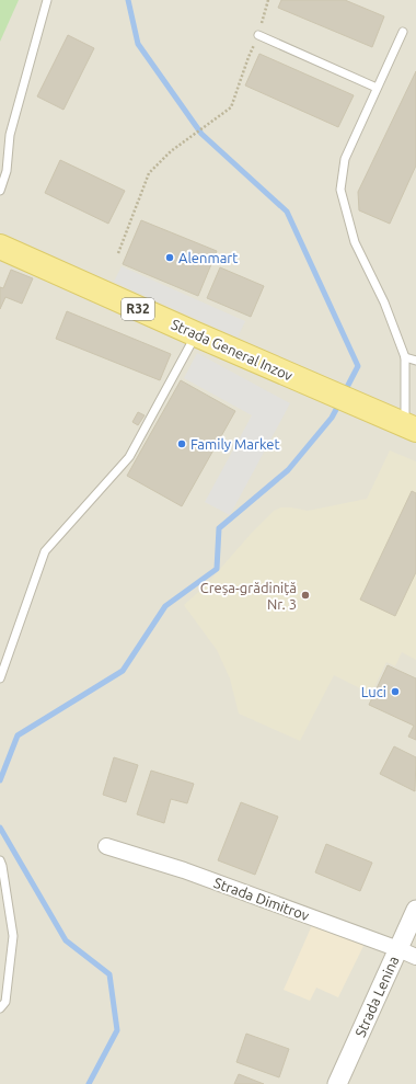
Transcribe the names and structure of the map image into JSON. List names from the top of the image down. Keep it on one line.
{"streets":{"main road":["R32","Strada General Inzov"],"street":["Strada Dimitrov","Strada Lenina"]},"crossings":[["Strada Dimitrov","Strada Lenina"]],"places":["Alenmart","Family Market","Creșa-grădiniță Nr. 3","Luci"]}
